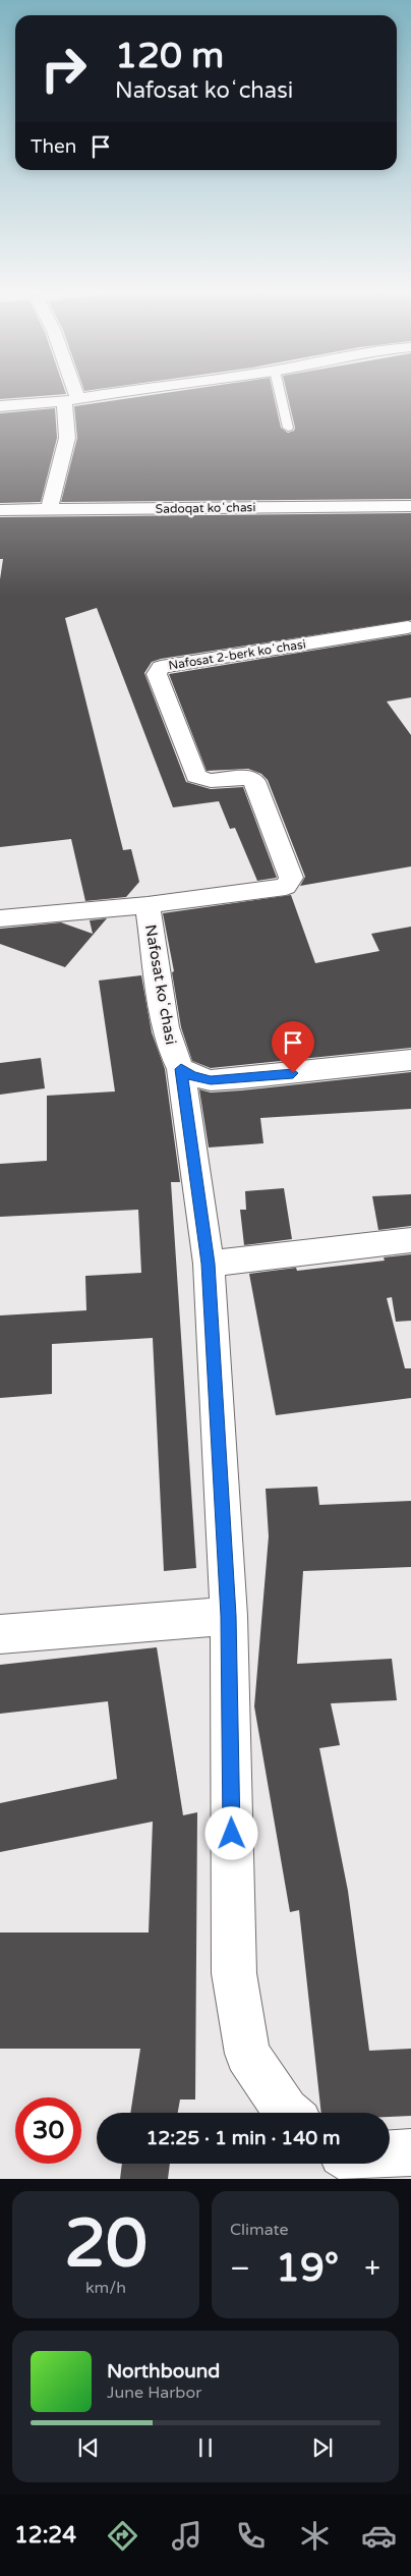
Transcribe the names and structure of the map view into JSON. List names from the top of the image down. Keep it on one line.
{"streets":{"street":["Sadoqat koʻchasi","Nafosat 2-berk koʻchasi","Nafosat koʻchasi"]},"crossings":[["Nafosat 2-berk koʻchasi","Nafosat koʻchasi"]],"page":{"turn":["120 m","Nafosat koʻchasi"],"then":"Then","limit":"30","trip":"12:25 · 1 min · 140 m","tile":[["20","km/h"],"Climate"],"heat":["−","19°","+"],"song":["Northbound","June Harbor"],"tabs":"12:24"}}
